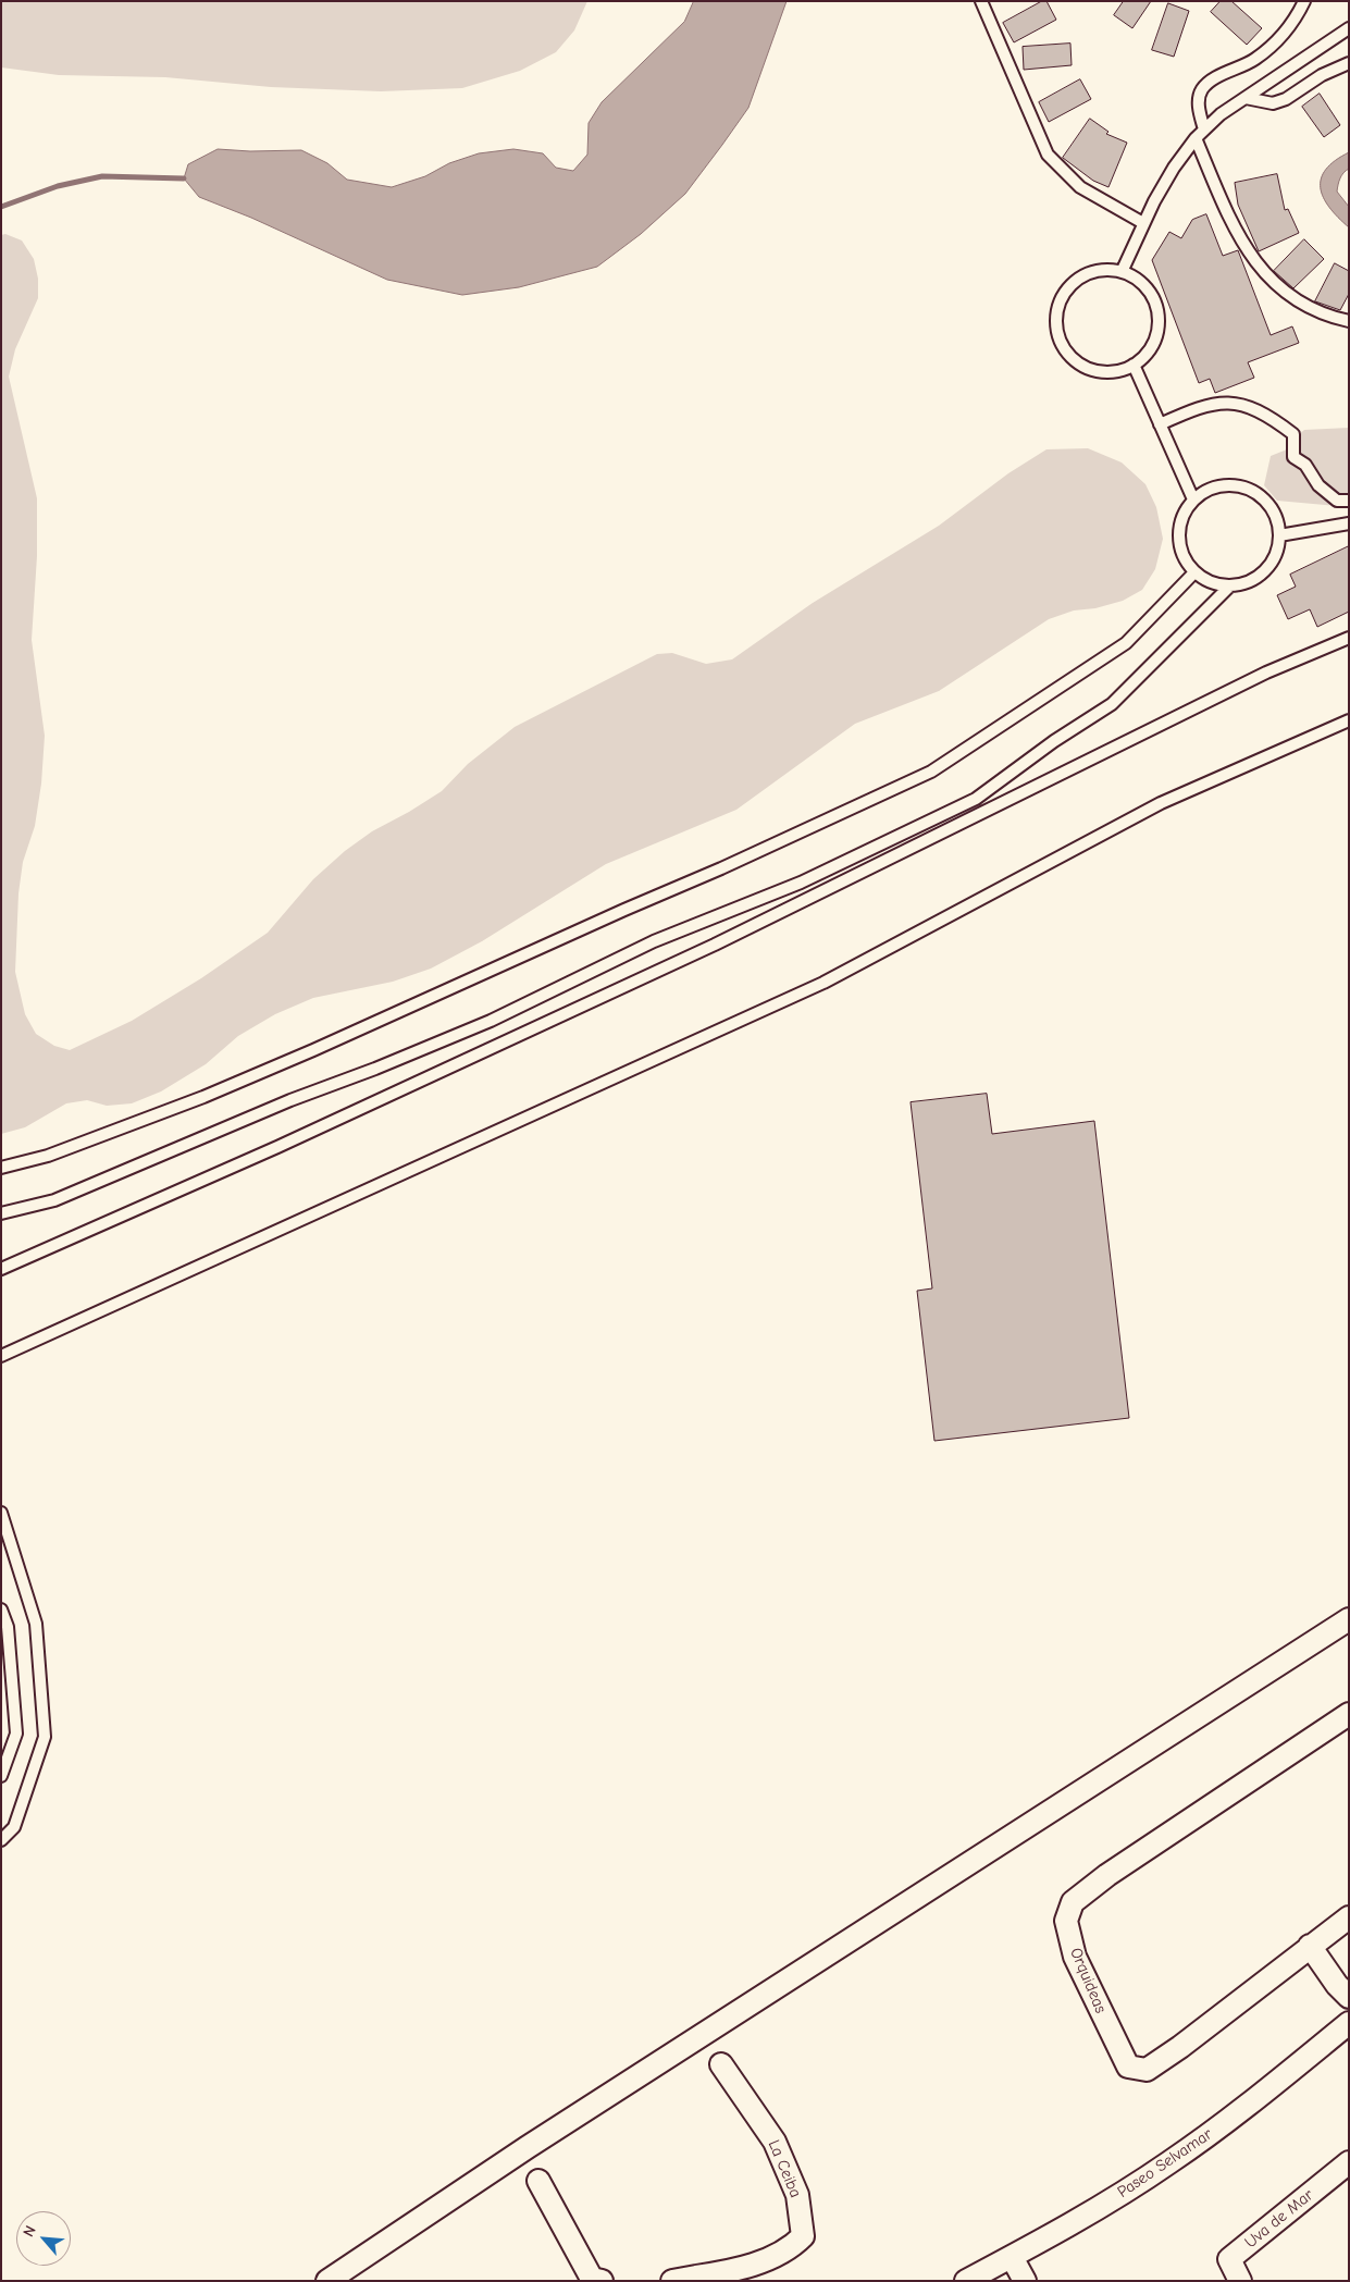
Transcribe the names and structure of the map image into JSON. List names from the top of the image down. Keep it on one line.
{"streets":{"street":["Orquideas","Paseo Selvamar","La Ceiba","Uva de Mar"]},"north":"top left"}
